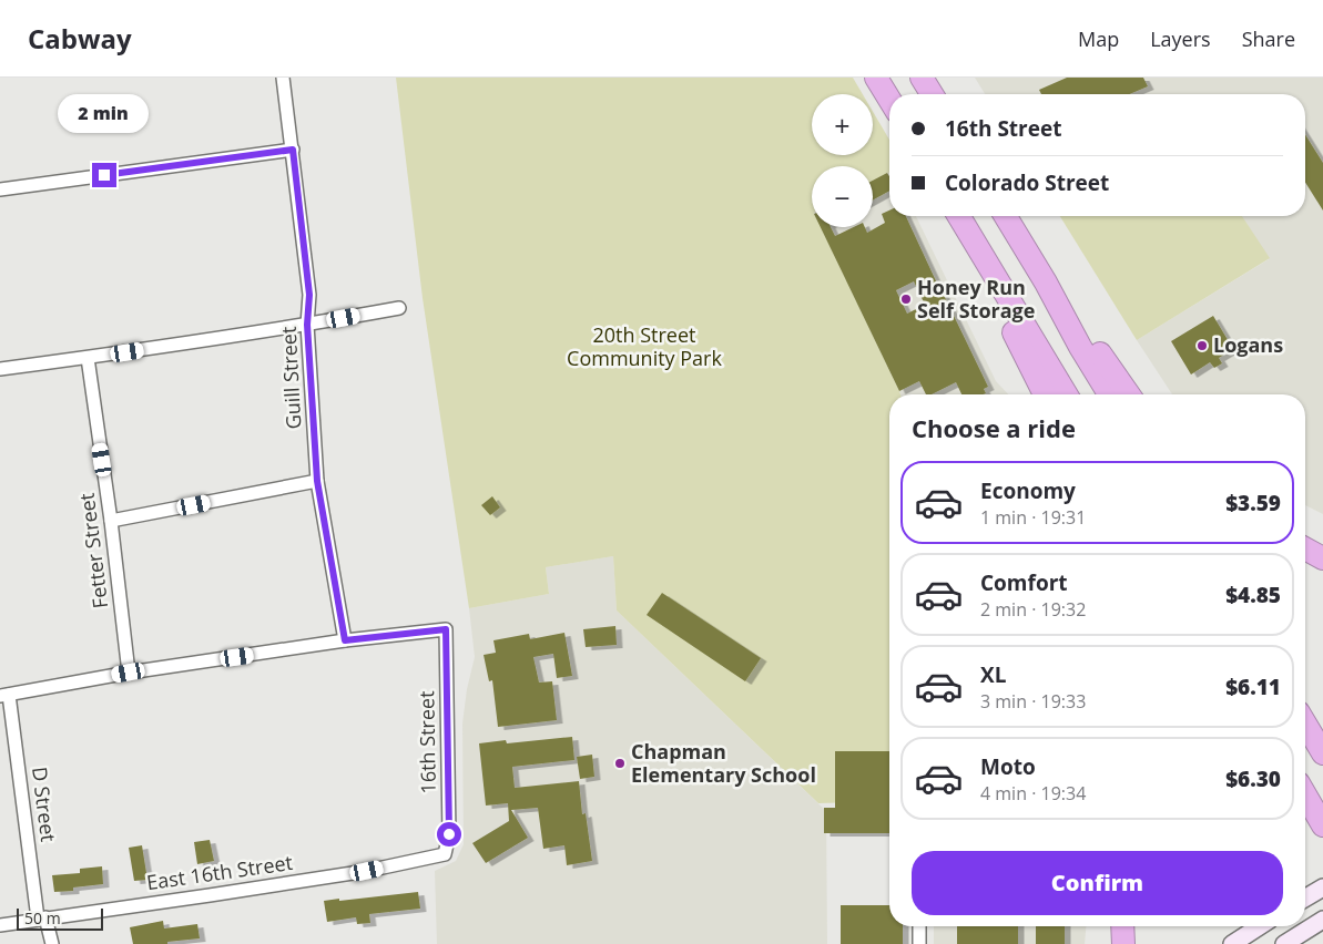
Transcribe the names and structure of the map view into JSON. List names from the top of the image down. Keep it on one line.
{"streets":{"street":["Guill Street","Fetter Street","16th Street","D Street","East 16th Street"]},"crossings":[["Guill Street","16th Street"],["16th Street","East 16th Street"],["D Street","East 16th Street"]],"parks":["20th Street Community Park"],"places":["Honey Run Self Storage","Logans","Chapman Elementary School"],"scale_bar":"50 m","page":{"header":"Cabway","nav":["Map","Layers","Share"],"map_buttons":["+","−"],"bubble":"2 min","banner":["16th Street","Colorado Street"],"heading":"Choose a ride","list":[{"name":"Economy","note":"1 min · 19:31","value":"$3.59"},{"name":"Comfort","note":"2 min · 19:32","value":"$4.85"},{"name":"XL","note":"3 min · 19:33","value":"$6.11"},{"name":"Moto","note":"4 min · 19:34","value":"$6.30"}],"buttons":"Confirm","scale":"50 m"}}
